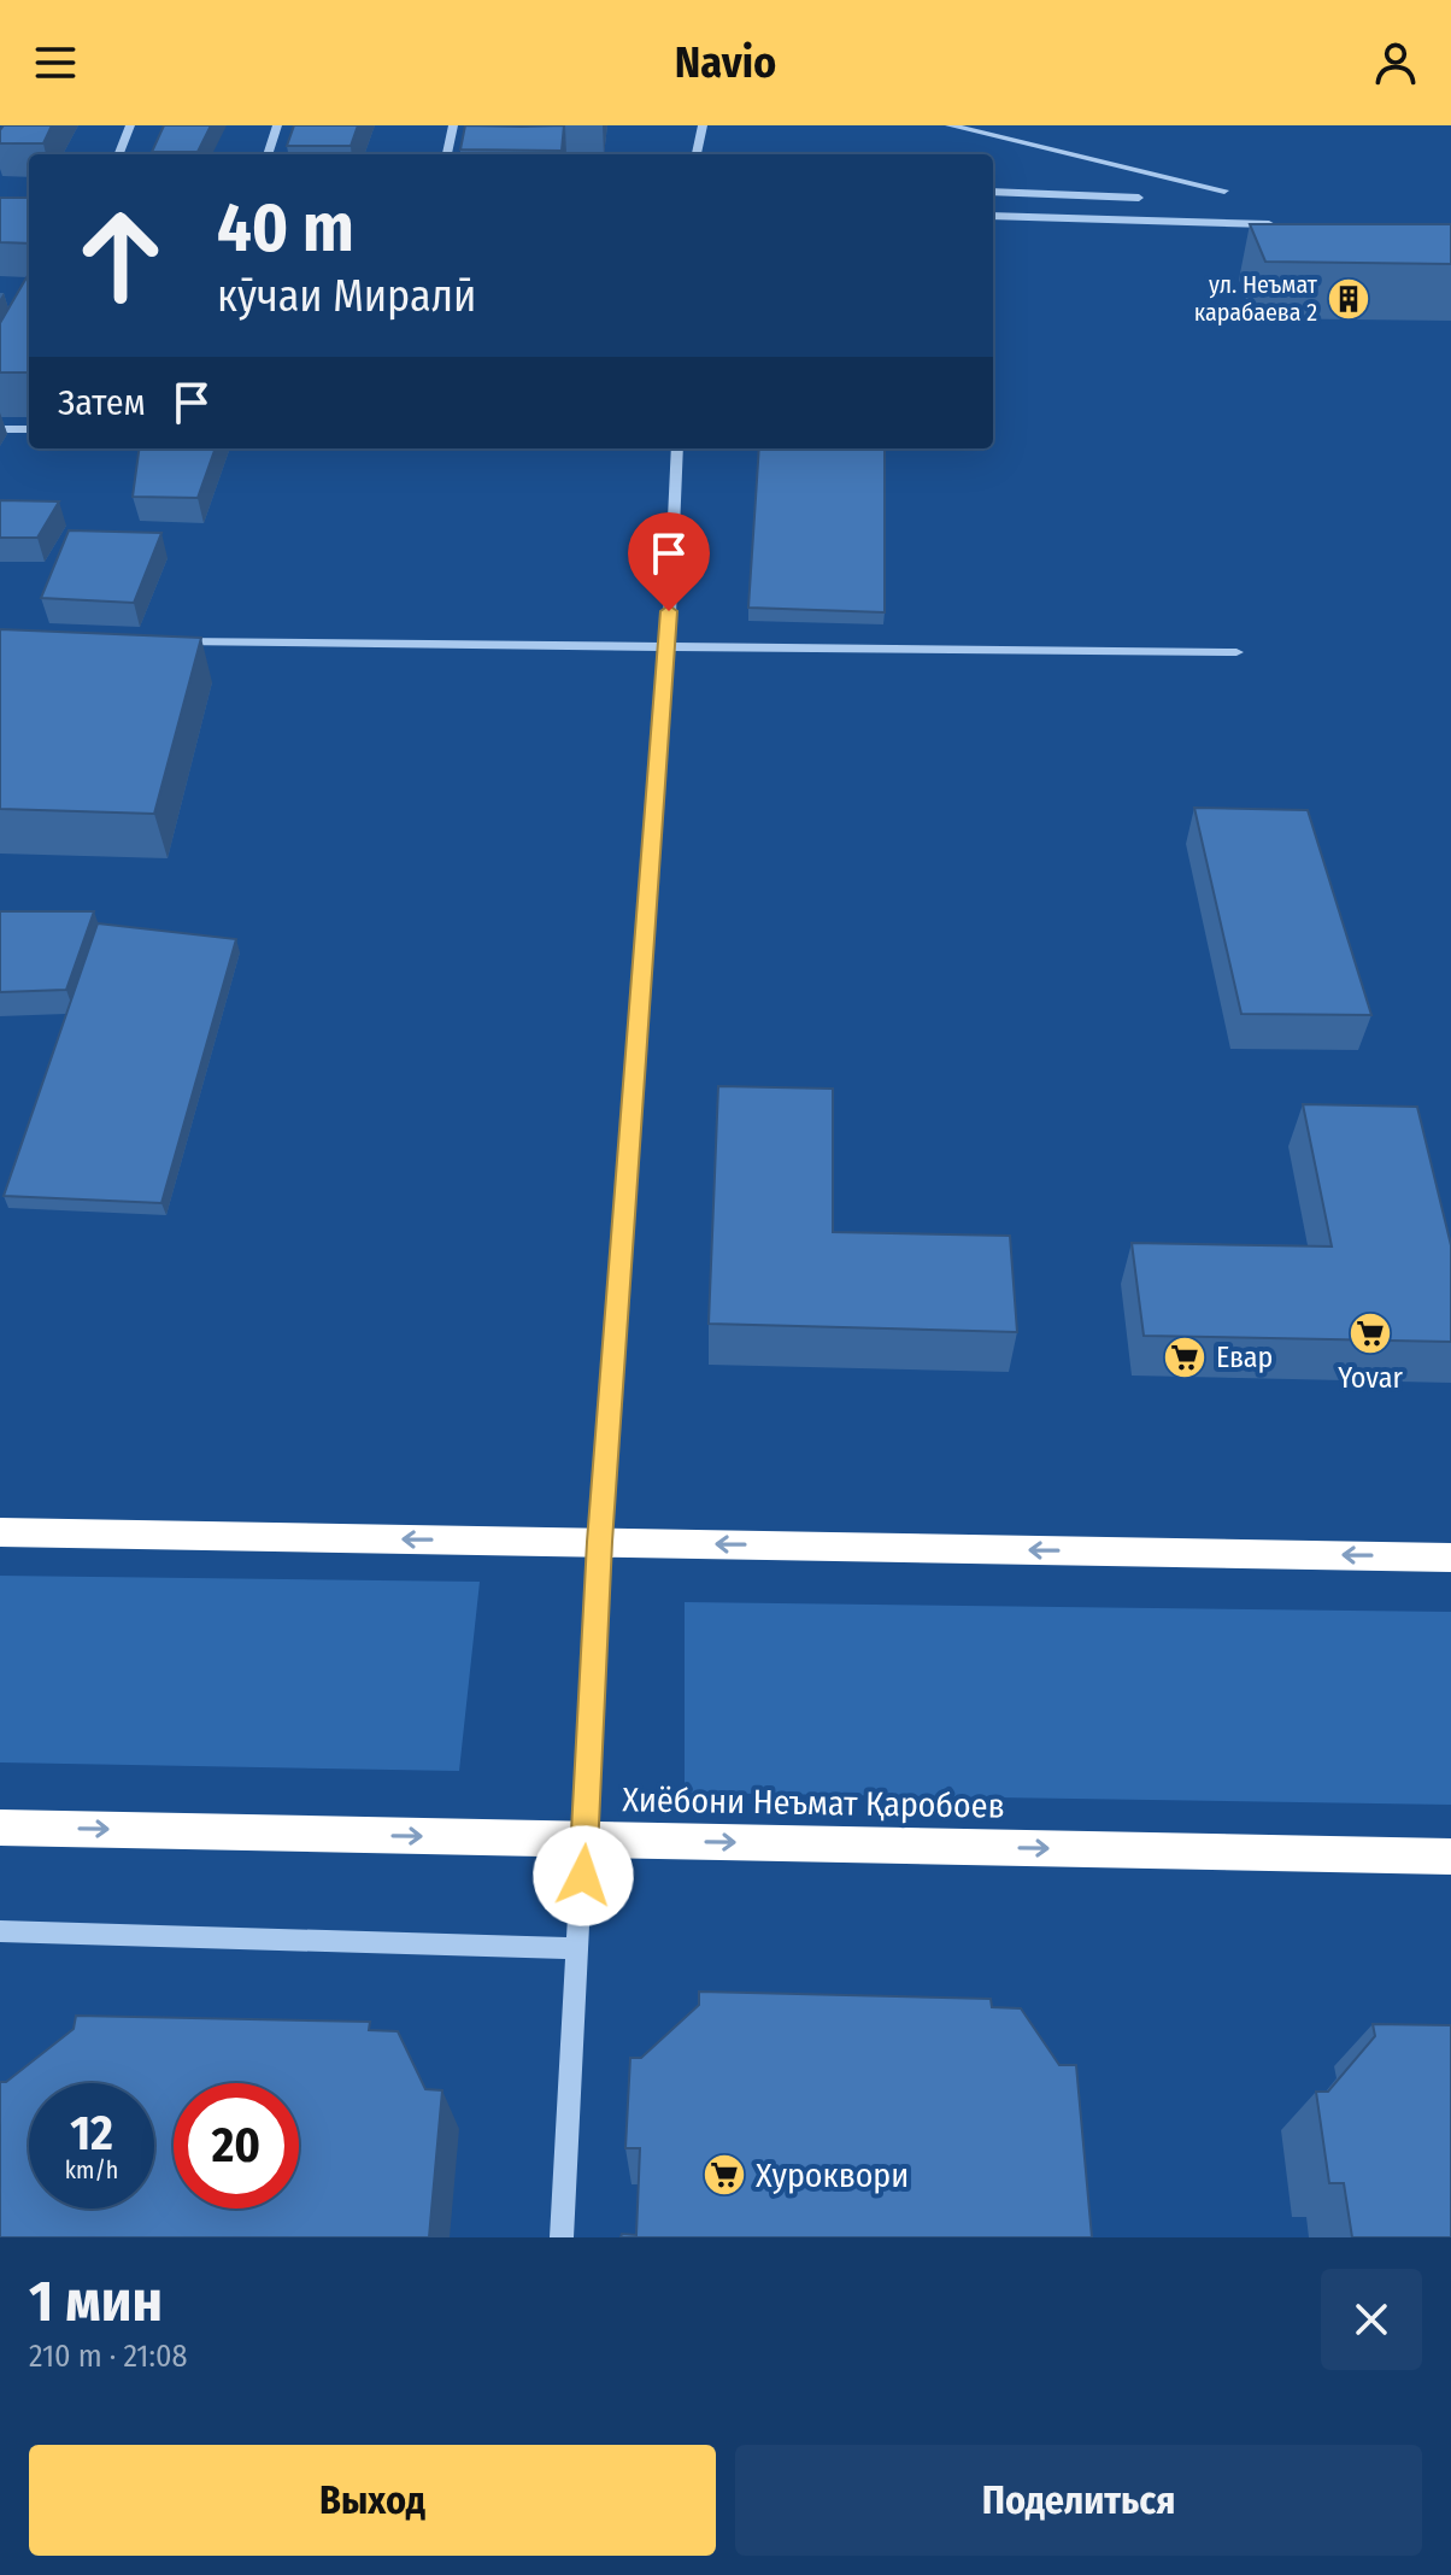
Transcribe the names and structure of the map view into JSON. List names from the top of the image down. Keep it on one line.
{"streets":{"highway":["Хиёбони Неъмат Қаробоев"]},"one_way":["Хиёбони Неъмат Қаробоев"],"places":{"building":["ул. Неъмат карабаева 2"],"supermarket":["Yovar","Евар","Хуроквори"]},"page":{"header":"Navio","turn":["40 m","кӯчаи Миралӣ"],"then":"Затем","speed":"12 km/h","limit":"20","heading":["1 мин","210 m · 21:08"],"buttons":["Выход","Поделиться"]}}
